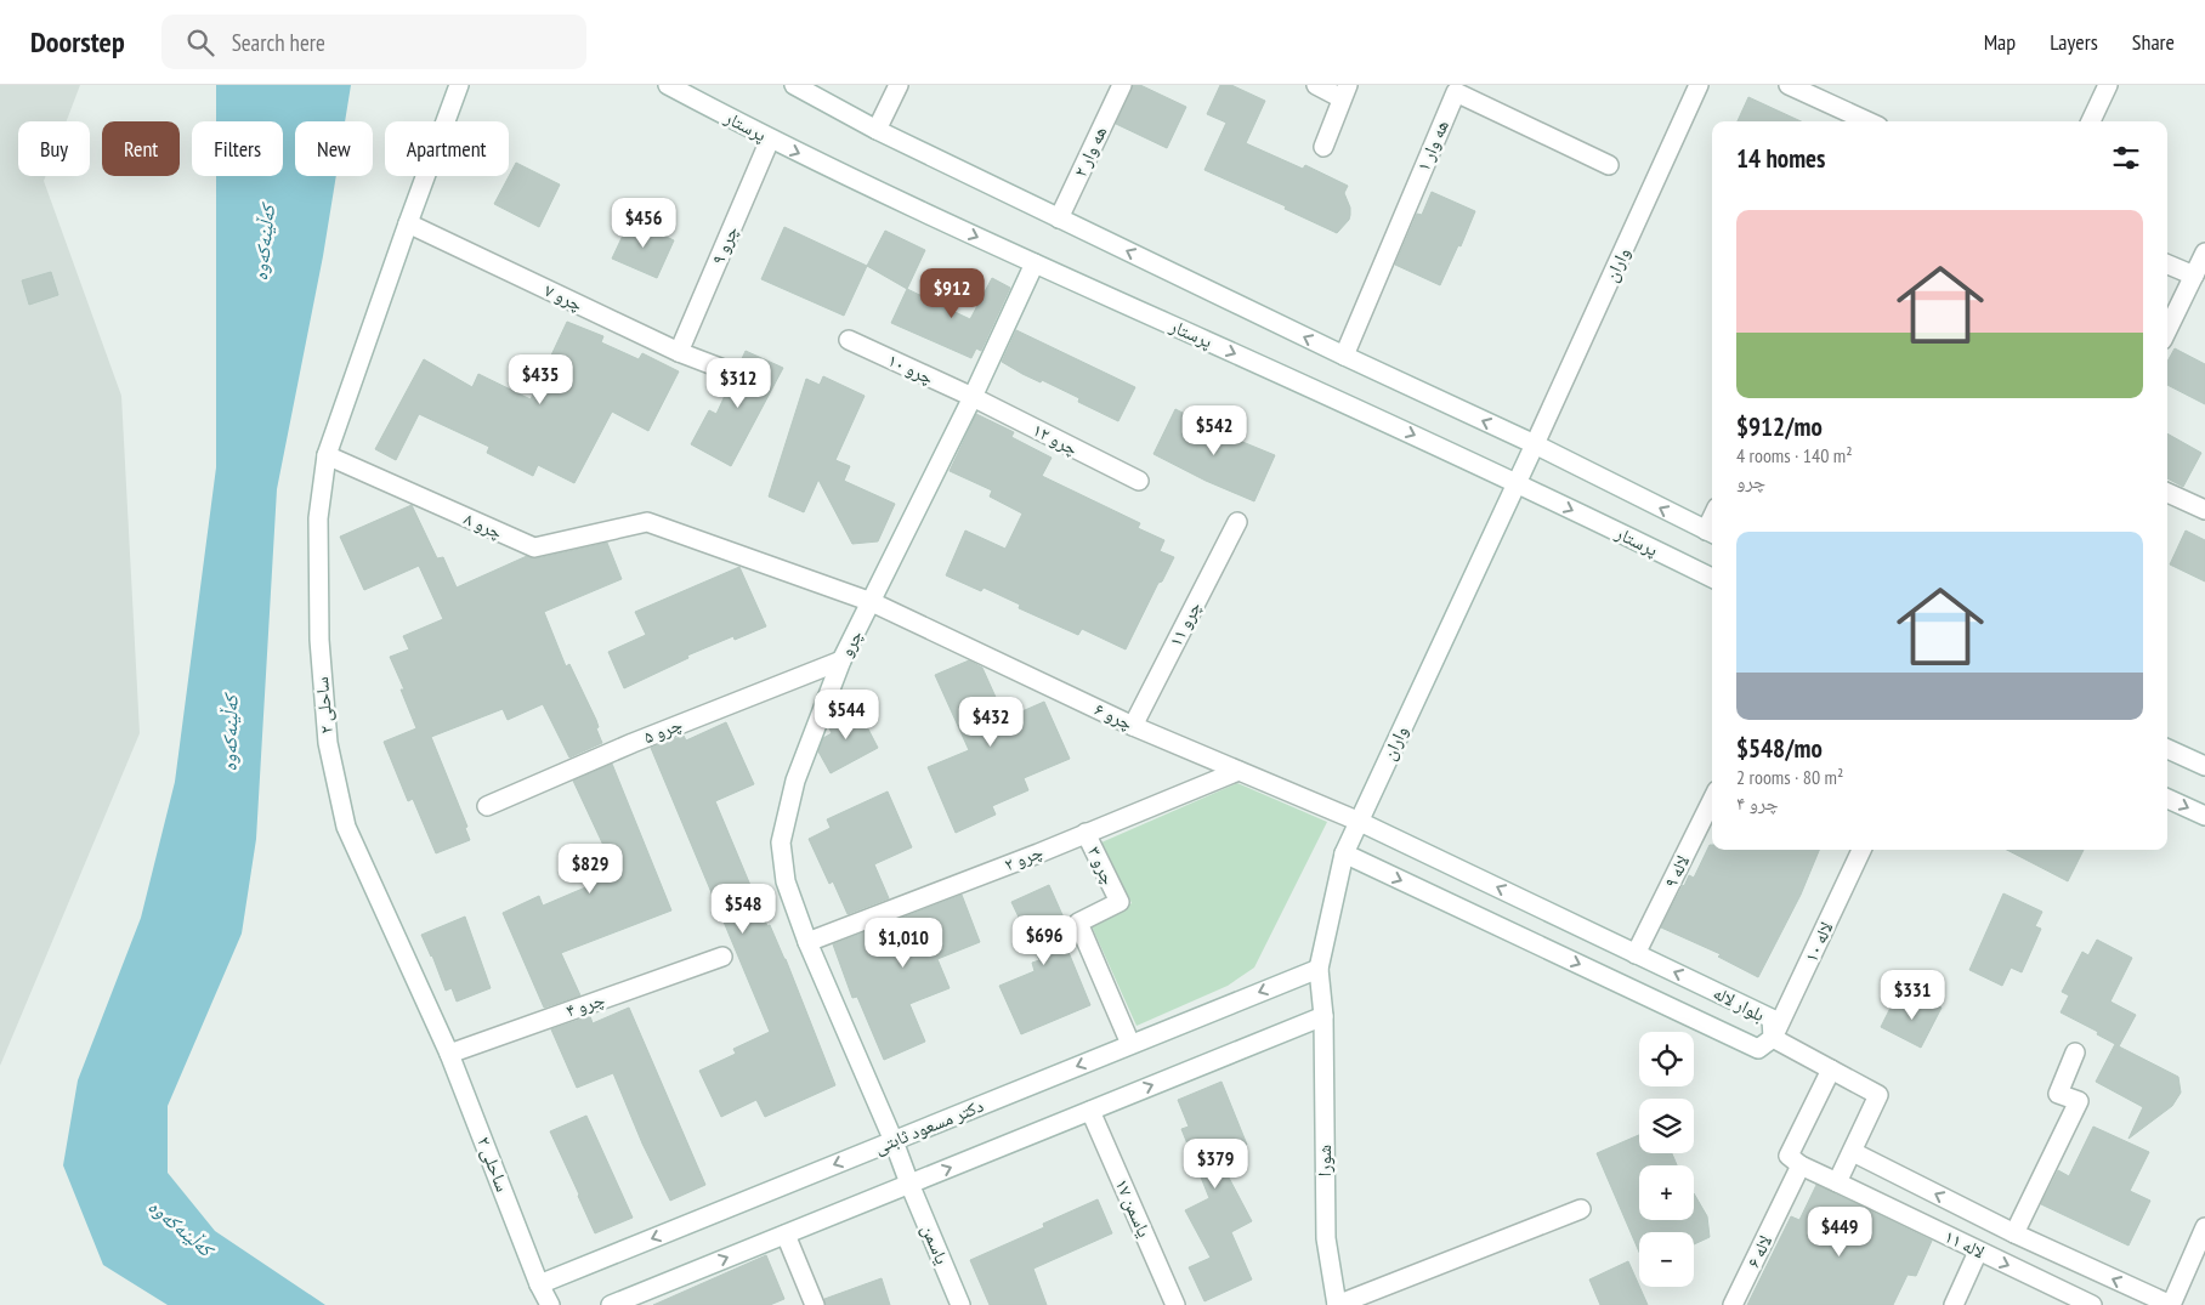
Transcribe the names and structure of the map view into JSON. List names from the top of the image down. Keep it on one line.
{"streets":{"street":["پرستار","هه وار ۱","هه وار ۲","چرو ۹","واران","چرو ۷","چرو ۱۰","چرو ۱۲","چرو ۸","چرو ۱۱","چرو","ساحلی ۲","چرو ۶","چرو ۵","چرو ۲","چرو ۳","لاله ۹","لاله ۱۰","بلوار لاله","چرو ۴","دکتر مسعود ثابتی","شورا","یاسمن ۱۷","یاسمن","لاله ۱۱","لاله ۶"]},"crossings":[["پرستار","چرو ۹"],["پرستار","واران"],["پرستار","چرو"],["چرو ۹","چرو ۷"],["واران","چرو ۶"],["واران","بلوار لاله"],["واران","دکتر مسعود ثابتی"],["واران","شورا"],["چرو ۷","ساحلی ۲"],["چرو ۱۰","چرو ۱۲"],["چرو ۱۰","چرو"],["چرو ۱۲","چرو"],["چرو ۸","ساحلی ۲"],["چرو ۸","چرو ۶"],["چرو ۱۱","چرو ۶"],["چرو","چرو ۶"],["چرو","چرو ۵"],["چرو","چرو ۲"],["چرو","دکتر مسعود ثابتی"],["چرو","یاسمن"],["ساحلی ۲","چرو ۴"],["ساحلی ۲","دکتر مسعود ثابتی"],["چرو ۶","چرو ۲"],["چرو ۶","بلوار لاله"],["چرو ۲","چرو ۳"],["چرو ۳","دکتر مسعود ثابتی"],["لاله ۹","بلوار لاله"],["لاله ۱۰","بلوار لاله"],["دکتر مسعود ثابتی","یاسمن"],["لاله ۱۱","لاله ۶"]],"water":["کەڵینەکەوە"],"page":{"header":"Doorstep","search":"Search here","nav":["Map","Layers","Share"],"chip":["Buy","Rent","Filters","New","Apartment"],"heading":"14 homes","list":[{"name":"$912/mo","note":"4 rooms · 140 m² · چرو"},{"name":"$548/mo","note":"2 rooms · 80 m² · چرو ۴"}],"price":["$456","$912","$435","$312","$542","$544","$432","$829","$548","$696","$1,010","$331","$379","$449"],"map_buttons":["+","−"]}}
